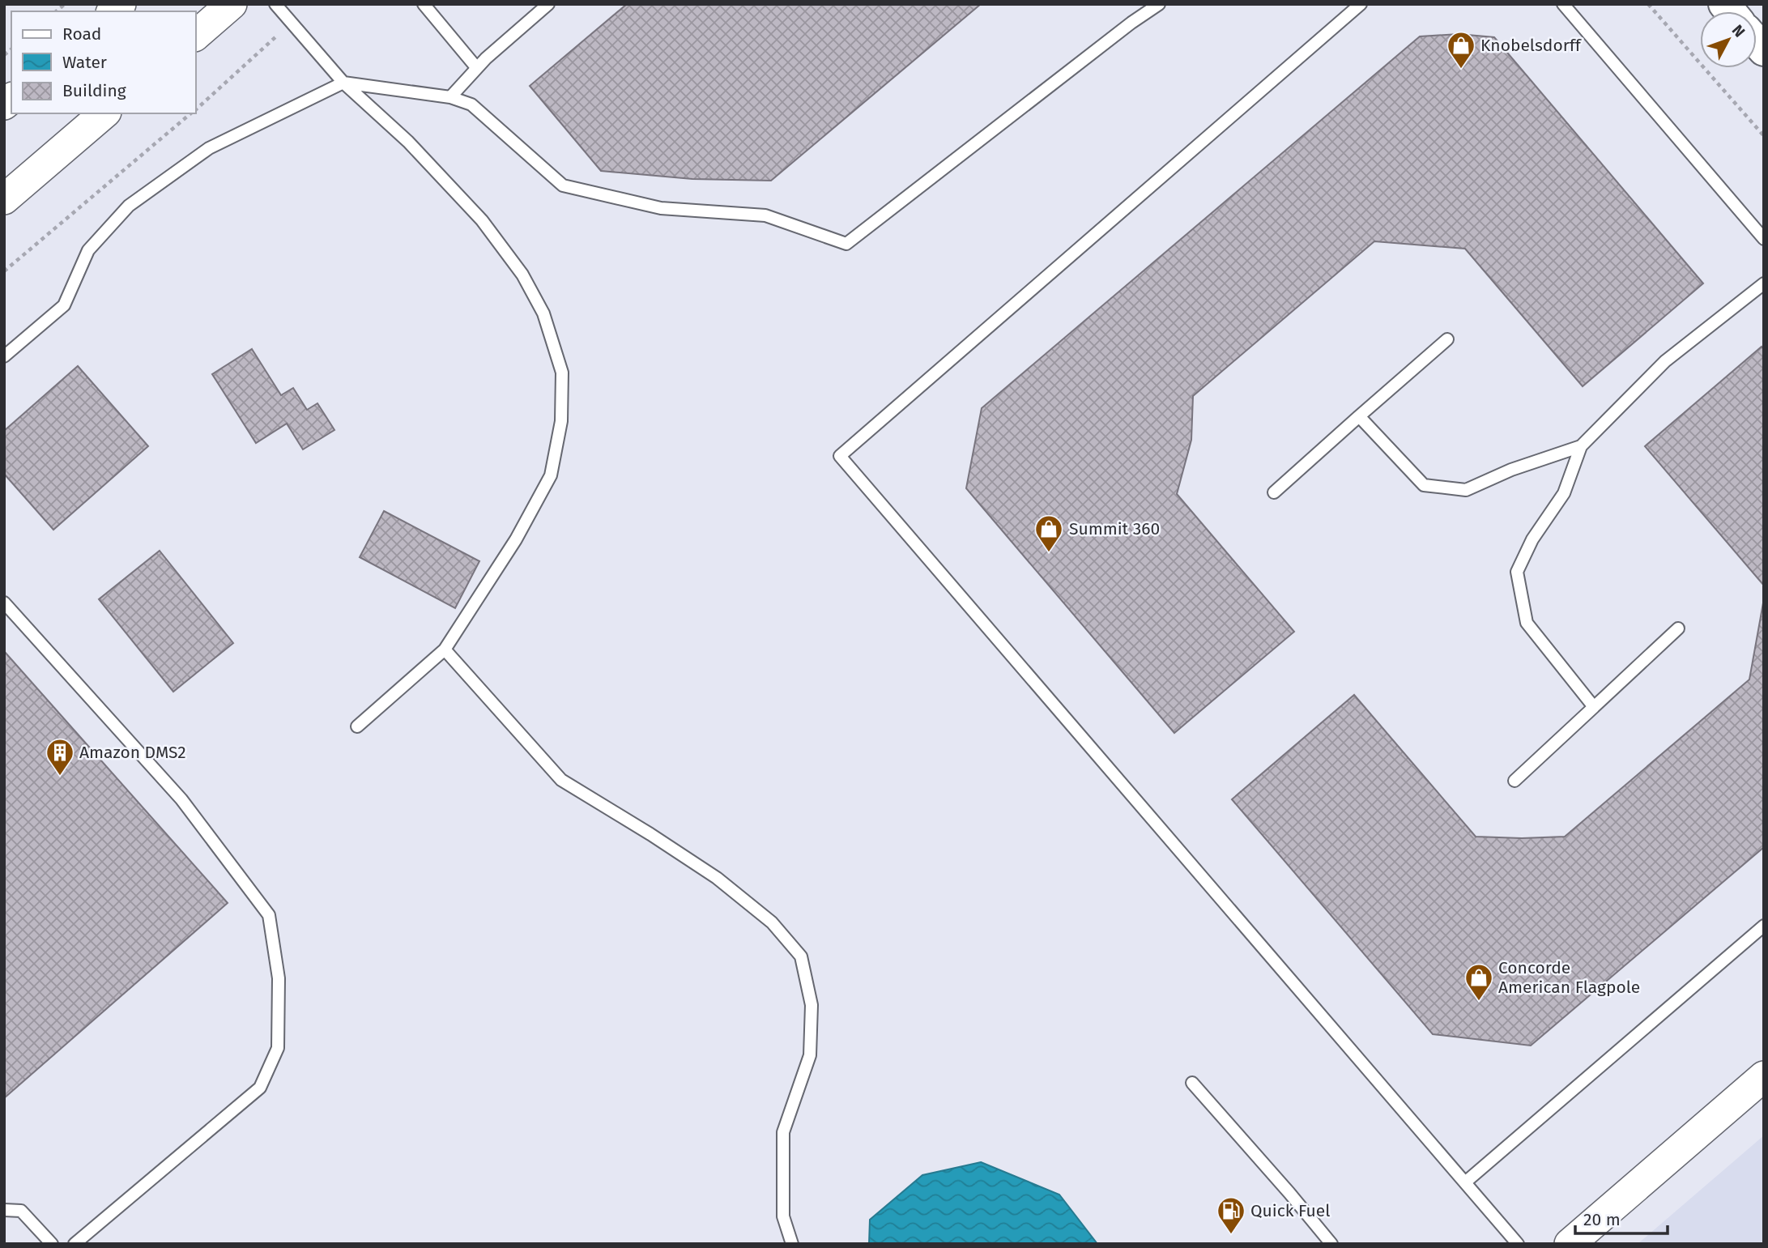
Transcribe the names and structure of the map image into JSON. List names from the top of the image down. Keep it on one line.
{"places":{"shop":["Knobelsdorff","Summit 360","Concorde American Flagpole"],"building":["Amazon DMS2"],"fuel station":["Quick Fuel"]},"legend":["Road","Water","Building"],"scale_bar":"20 m","north":"top right"}
